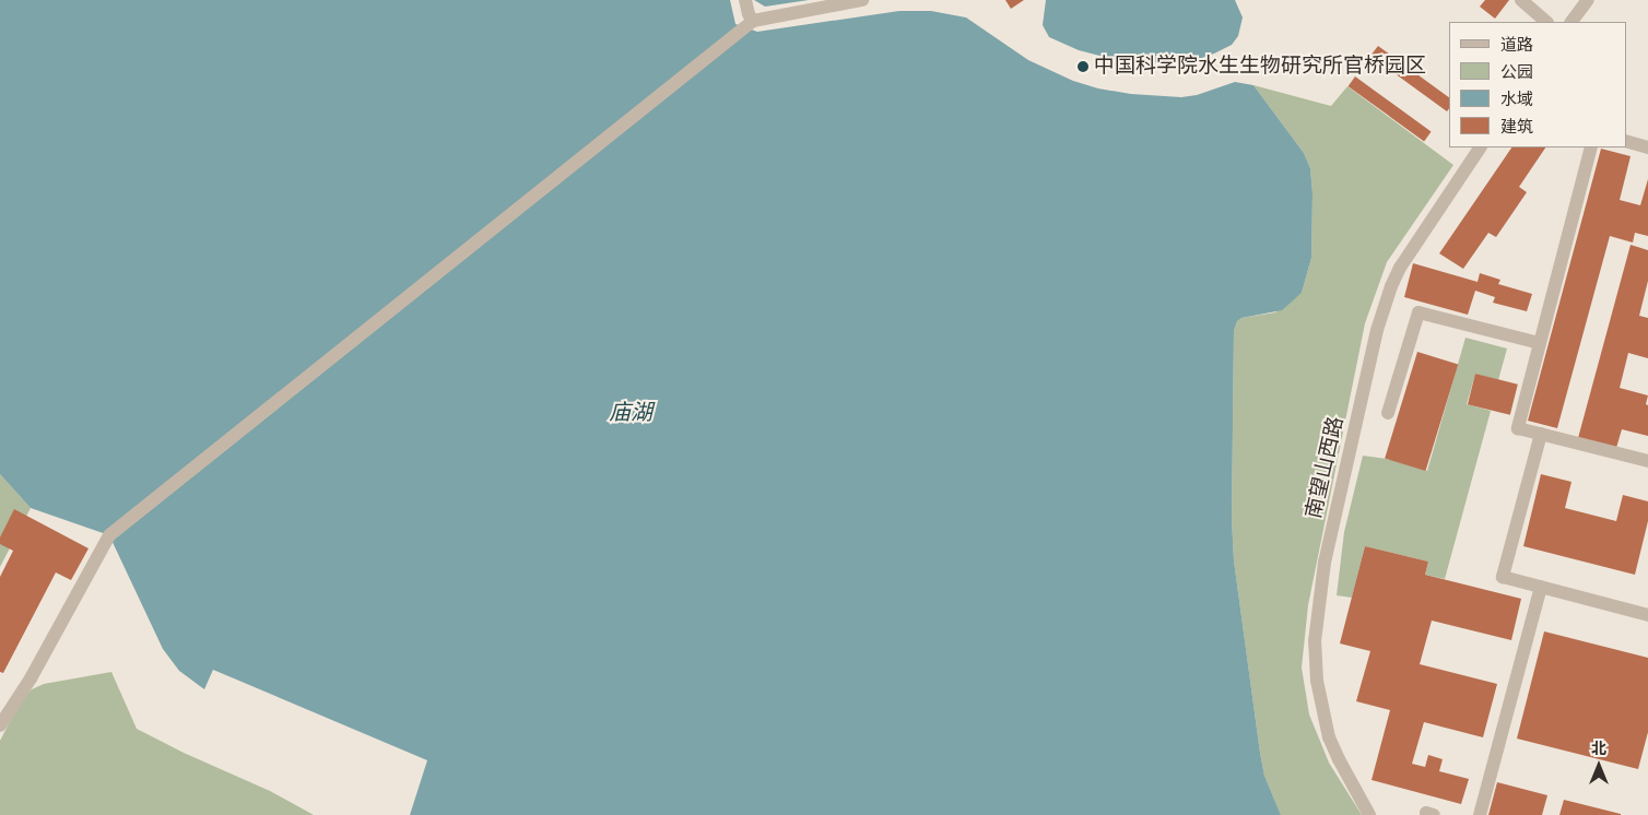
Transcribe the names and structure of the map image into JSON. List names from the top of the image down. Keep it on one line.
{"streets":{"street":["南望山西路"]},"water":["庙湖"],"places":["中国科学院水生生物研究所官桥园区"],"legend":["道路","公园","水域","建筑"],"north":"top"}
